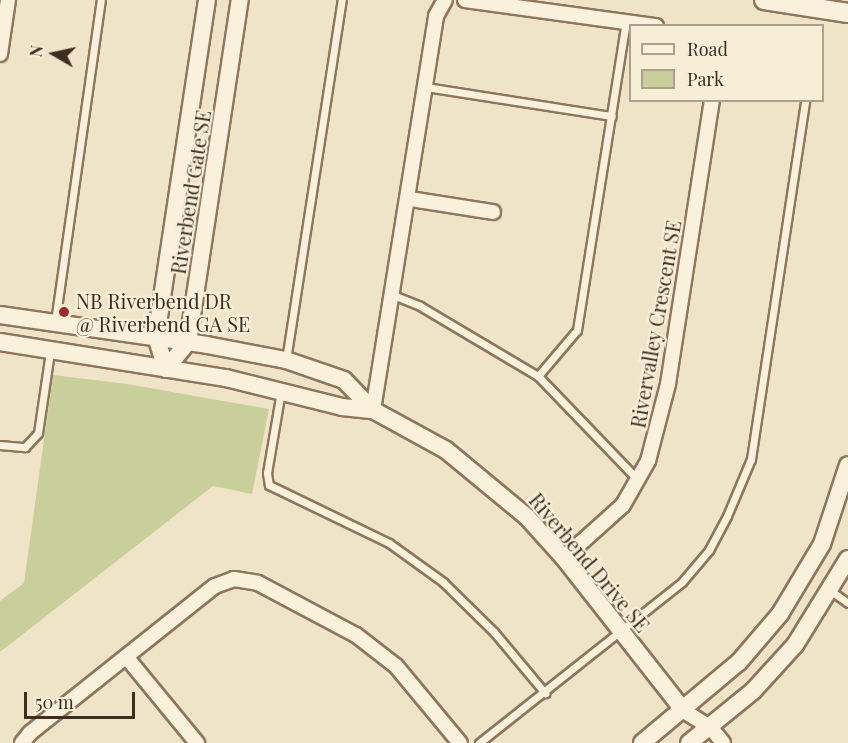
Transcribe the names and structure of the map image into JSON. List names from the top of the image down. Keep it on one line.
{"streets":{"street":["Riverbend Gate SE","Rivervalley Crescent SE","Riverbend Drive SE"]},"crossings":[["Riverbend Gate SE","Riverbend Drive SE"],["Rivervalley Crescent SE","Riverbend Drive SE"]],"places":["NB Riverbend DR @ Riverbend GA SE"],"legend":["Road","Park"],"scale_bar":"50 m","north":"left"}
